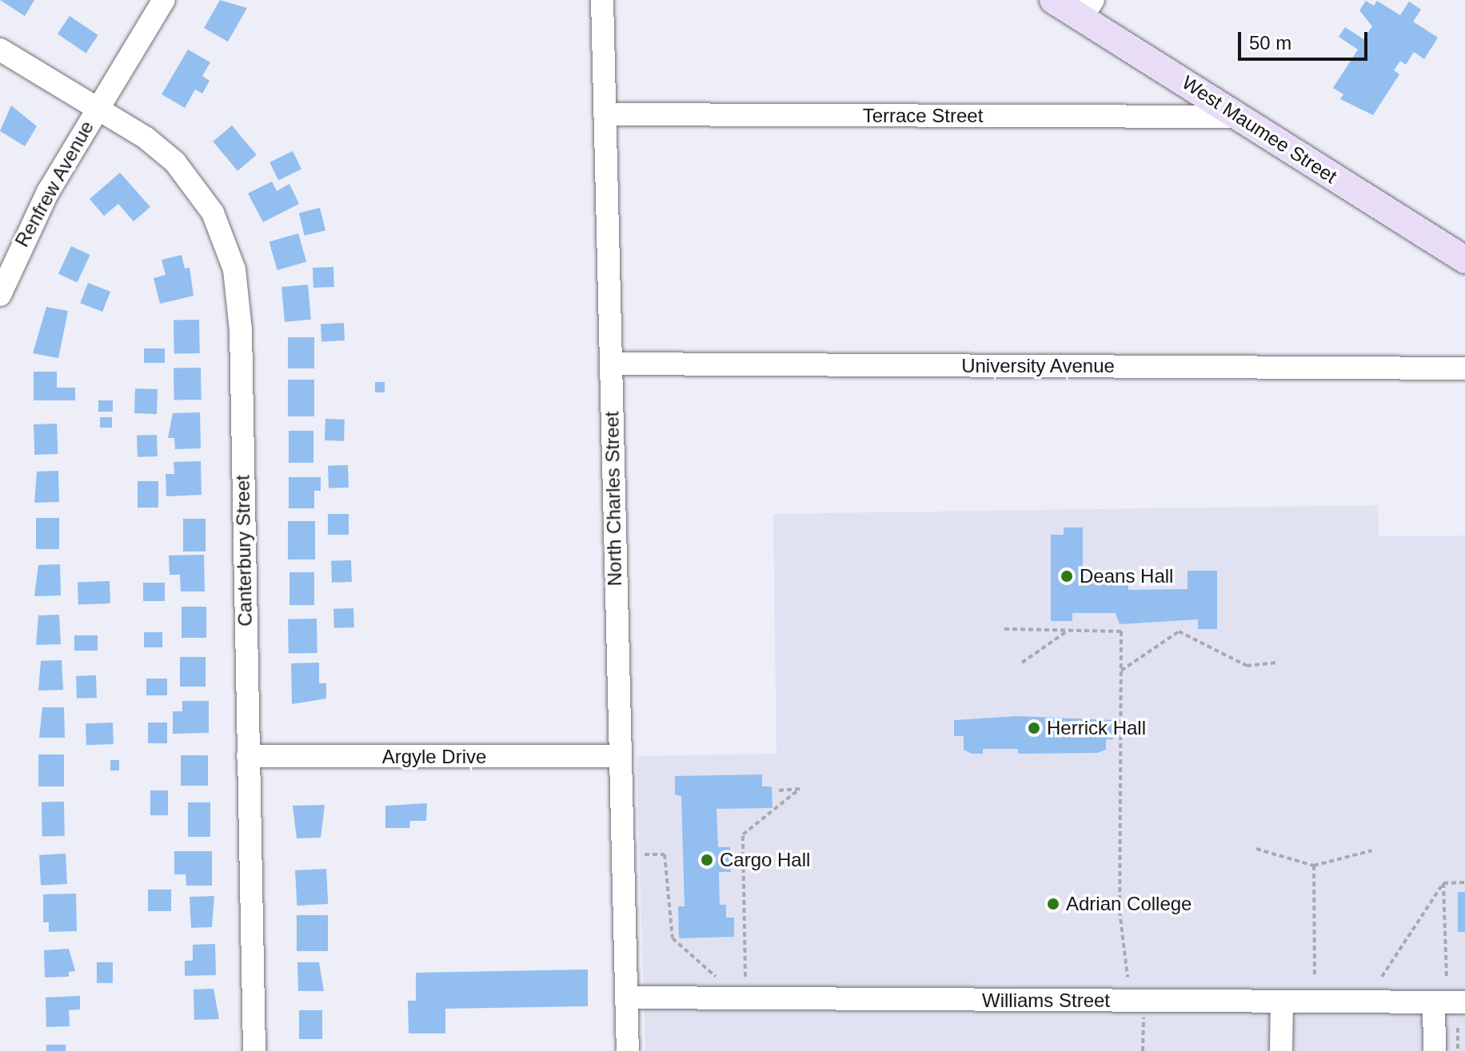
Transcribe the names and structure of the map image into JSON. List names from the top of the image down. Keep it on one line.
{"streets":{"main road":["West Maumee Street"],"street":["Terrace Street","Renfrew Avenue","University Avenue","North Charles Street","Canterbury Street","Argyle Drive","Williams Street"]},"crossings":[["Terrace Street","West Maumee Street"],["Terrace Street","North Charles Street"],["Renfrew Avenue","Canterbury Street"],["University Avenue","North Charles Street"],["North Charles Street","Argyle Drive"],["North Charles Street","Williams Street"],["Canterbury Street","Argyle Drive"]],"places":["Deans Hall","Herrick Hall","Cargo Hall","Adrian College"],"scale_bar":"50 m"}
